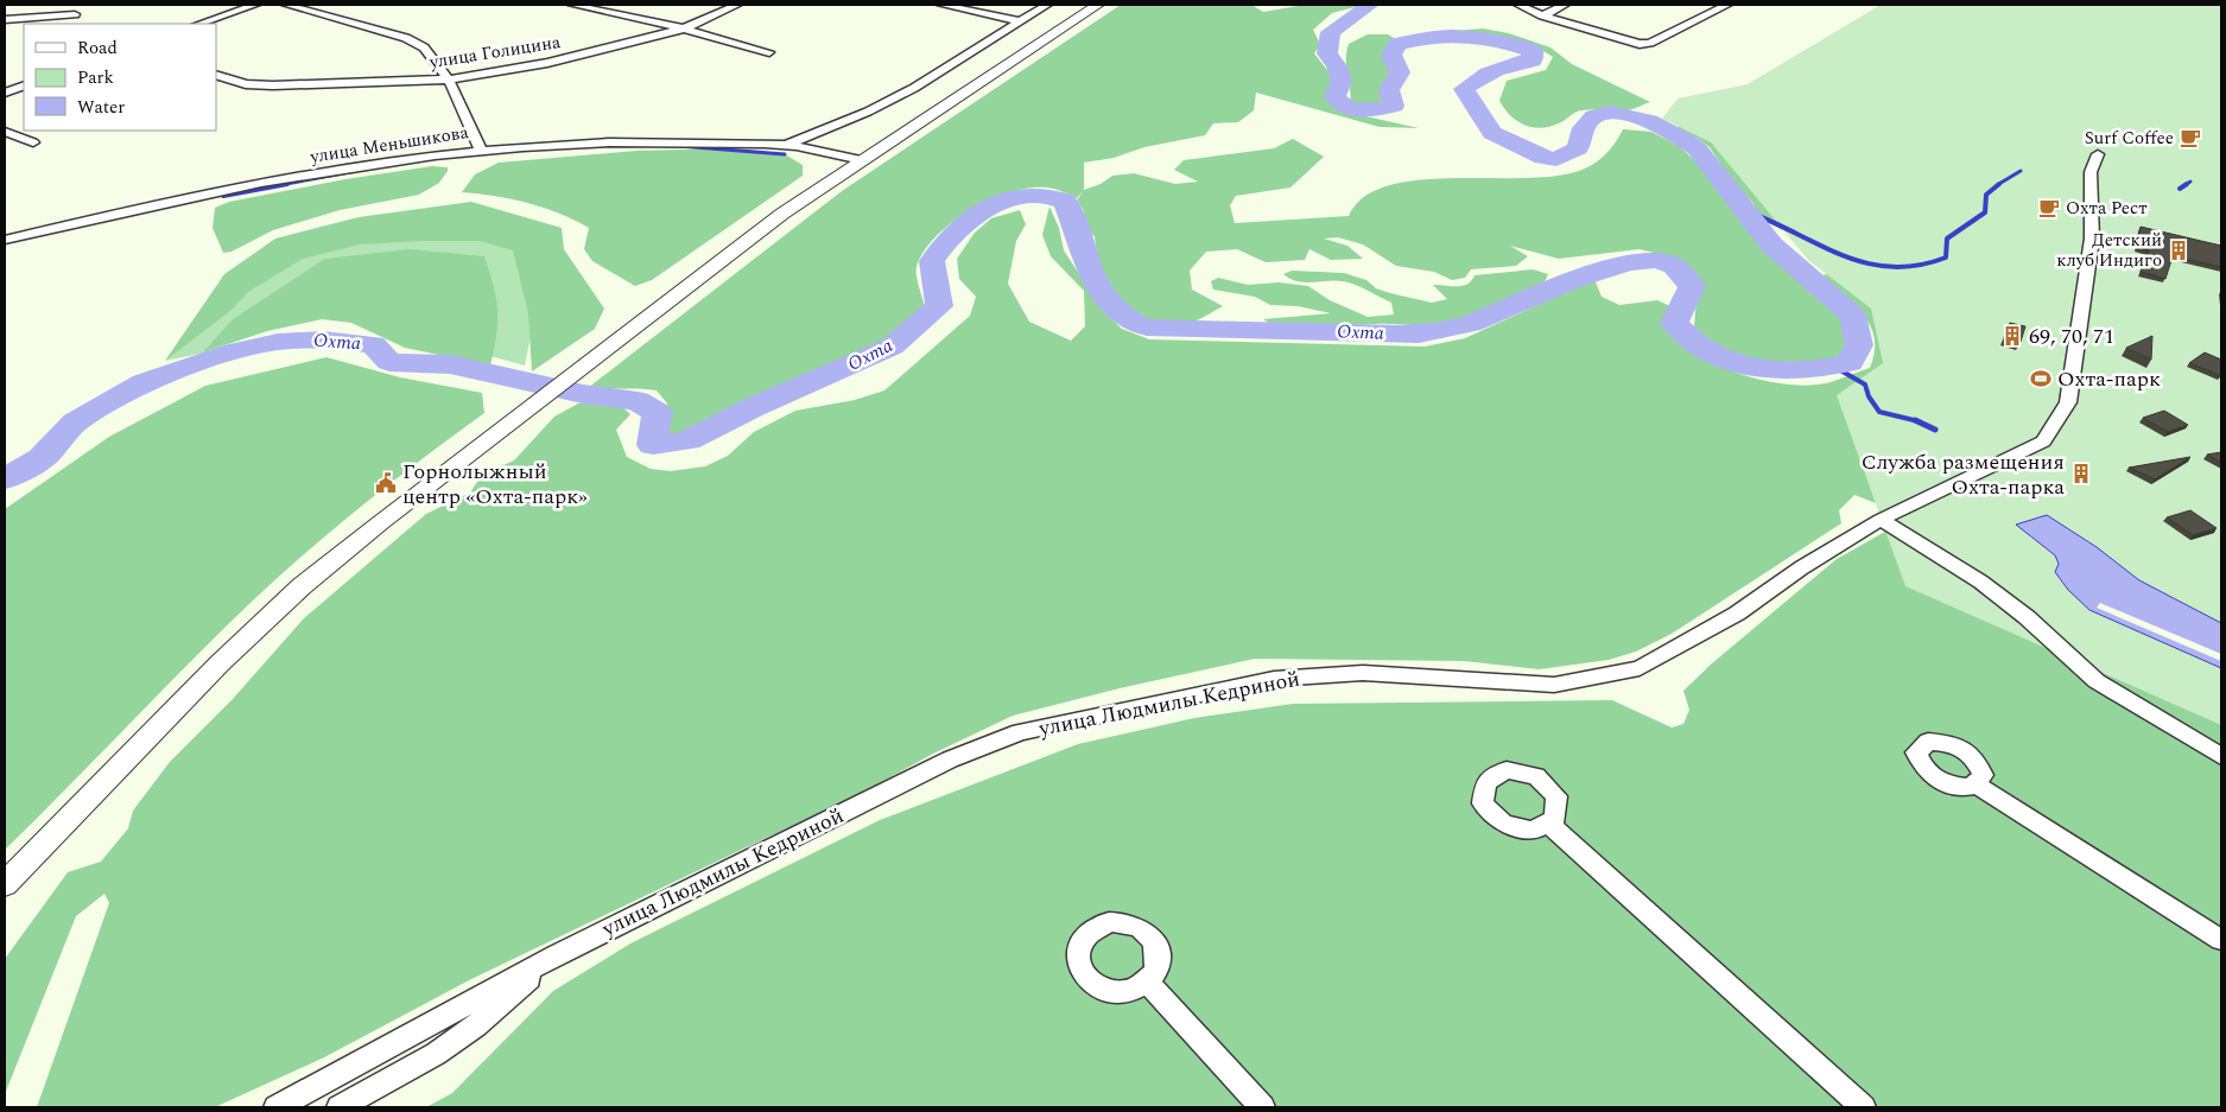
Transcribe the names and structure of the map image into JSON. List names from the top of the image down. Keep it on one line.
{"streets":{"street":["улица Голицина","улица Меньшикова","улица Людмилы Кедриной"]},"water":["Охта"],"places":{"cafe":["Surf Coffee","Охта Рест"],"building":["Детский клуб Индиго","69, 70, 71","Служба размещения Охта-парка"],"sports":["Охта-парк"],"public building":["Горнолыжный центр «Охта-парк»"]},"legend":["Road","Park","Water"]}
